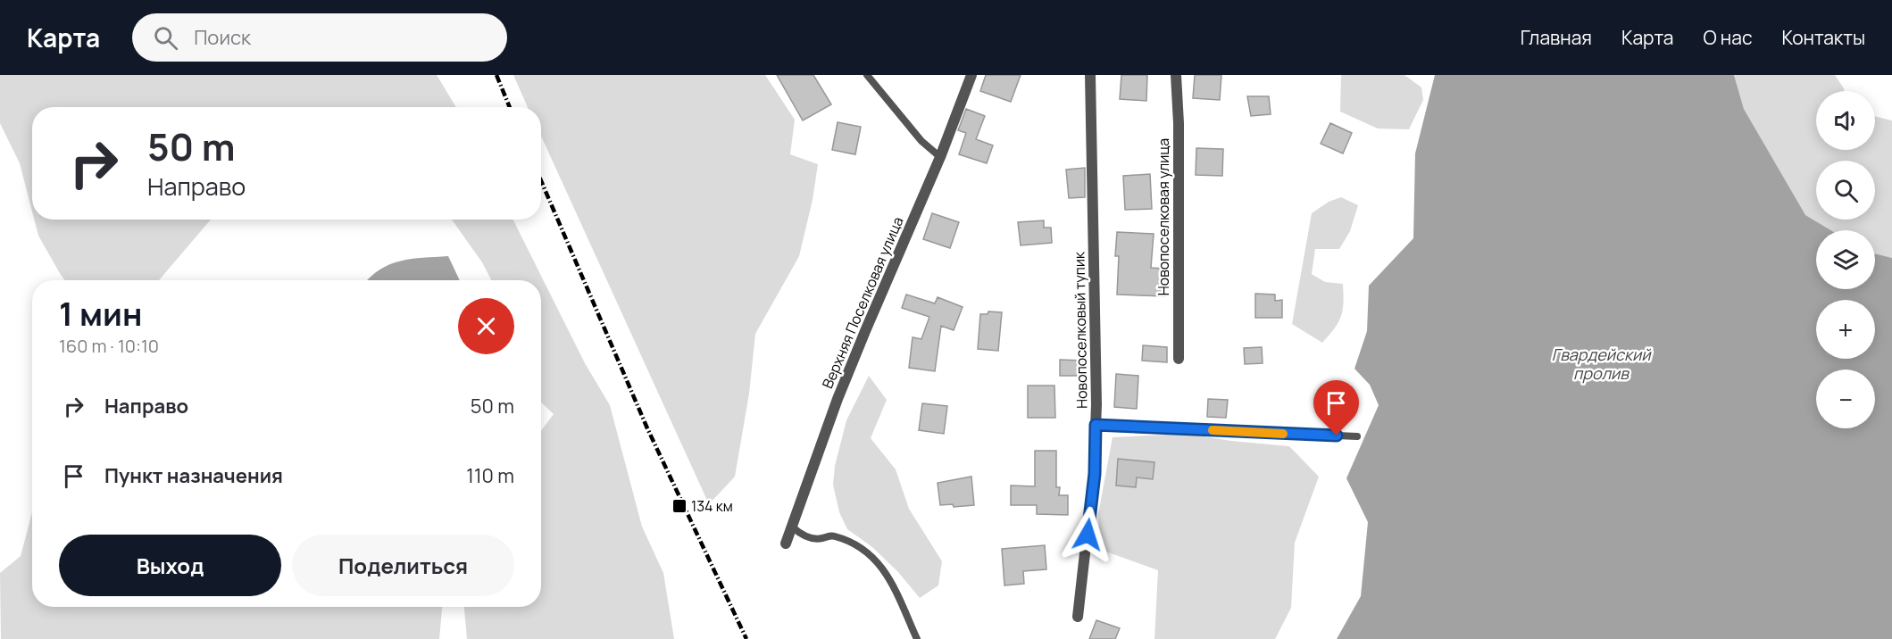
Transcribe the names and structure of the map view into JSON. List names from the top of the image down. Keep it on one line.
{"streets":{"street":["Новопоселковая улица","Верхняя Поселковая улица","Новопоселковый тупик"]},"water":["Гвардейский пролив"],"places":{"transit":["134 км"]},"page":{"header":"Карта","search":"Поиск","nav":["Главная","Карта","О нас","Контакты"],"map_buttons":["+","−"],"turn":["50 m","Направо"],"heading":["1 мин","160 m · 10:10"],"list":[{"name":"Направо","value":"50 m"},{"name":"Пункт назначения","value":"110 m"}],"buttons":["Выход","Поделиться"]}}
